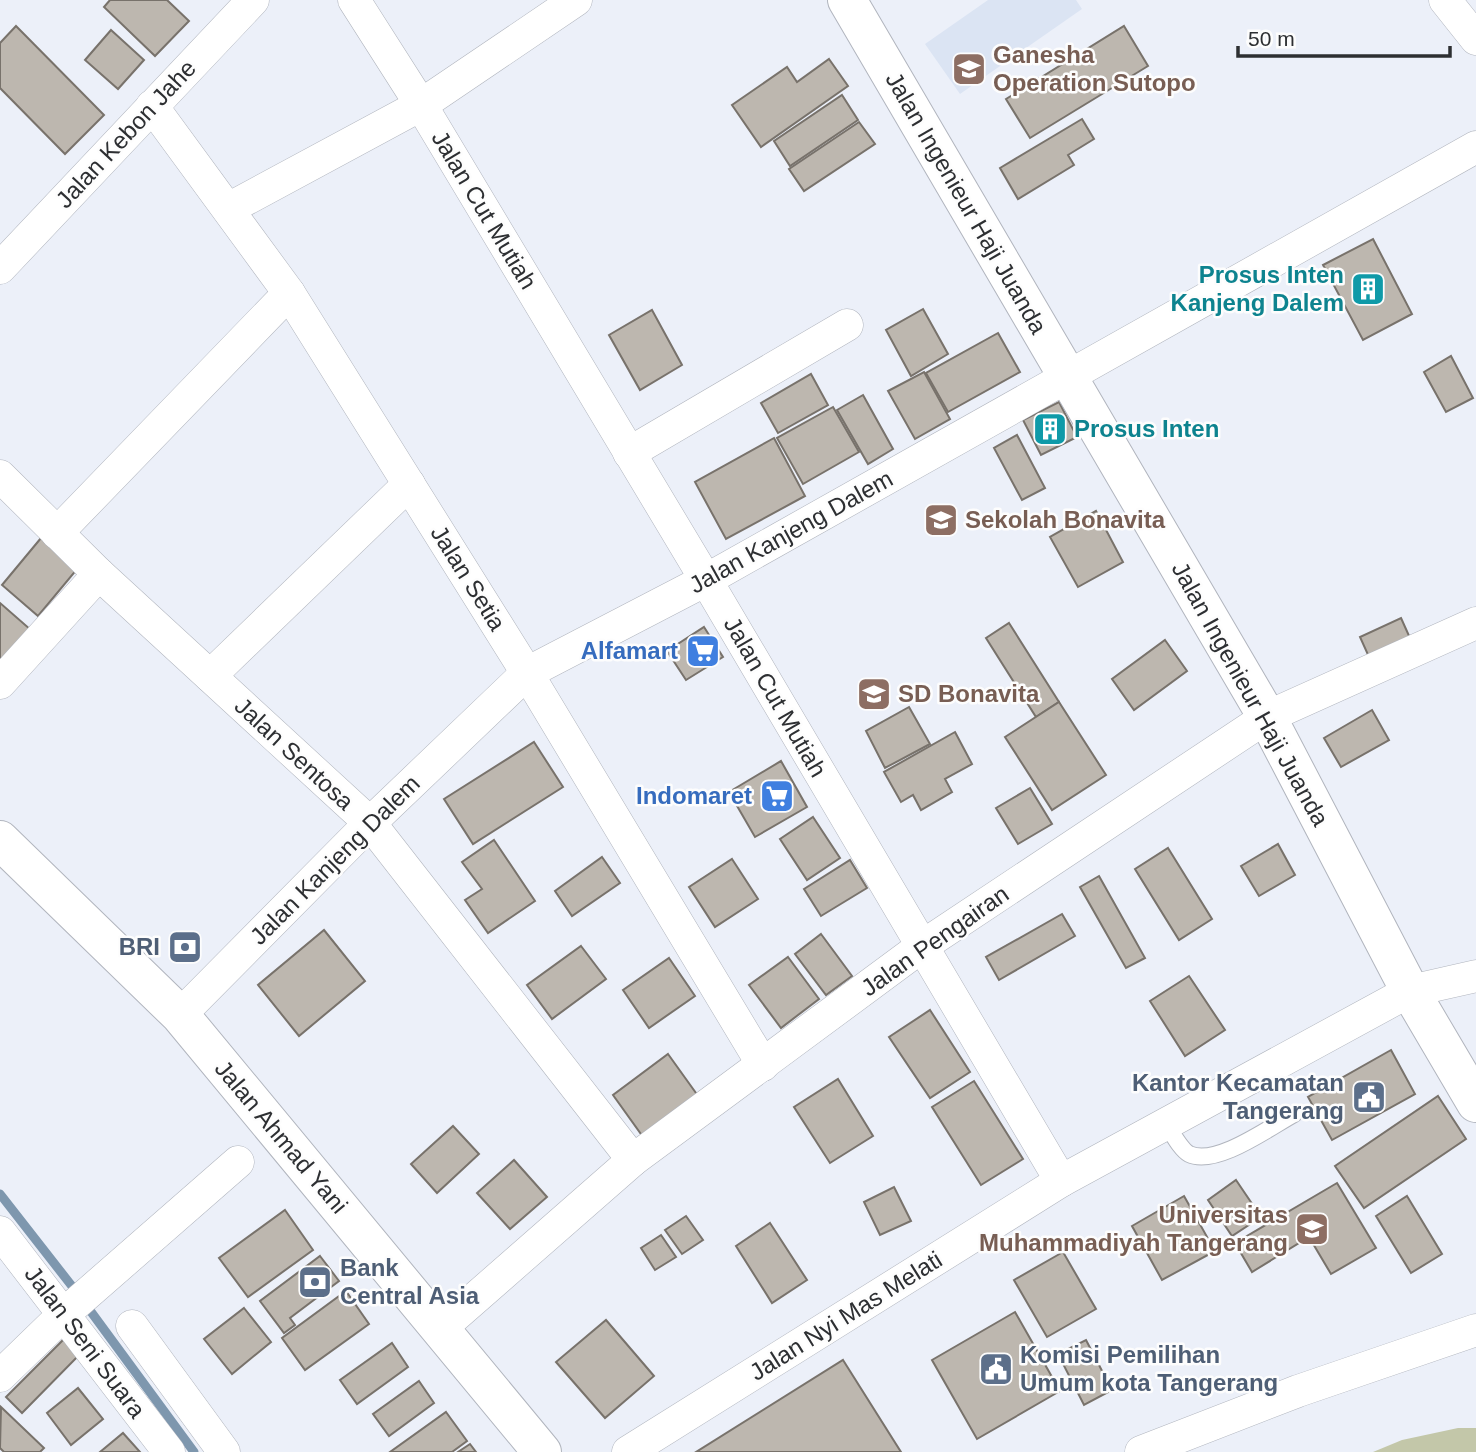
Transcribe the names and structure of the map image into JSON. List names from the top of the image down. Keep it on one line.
{"streets":{"street":["Jalan Kebon Jahe","Jalan Ingenieur Haji Juanda","Jalan Cut Mutiah","Jalan Kanjeng Dalem","Jalan Setia","Jalan Sentosa","Jalan Pengairan","Jalan Ahmad Yani","Jalan Nyi Mas Melati","Jalan Seni Suara"]},"crossings":[["Jalan Kebon Jahe","Jalan Setia"],["Jalan Ingenieur Haji Juanda","Jalan Kanjeng Dalem"],["Jalan Ingenieur Haji Juanda","Jalan Pengairan"],["Jalan Ingenieur Haji Juanda","Jalan Nyi Mas Melati"],["Jalan Cut Mutiah","Jalan Kanjeng Dalem"],["Jalan Cut Mutiah","Jalan Pengairan"],["Jalan Cut Mutiah","Jalan Nyi Mas Melati"],["Jalan Kanjeng Dalem","Jalan Setia"],["Jalan Kanjeng Dalem","Jalan Sentosa"],["Jalan Kanjeng Dalem","Jalan Ahmad Yani"],["Jalan Setia","Jalan Pengairan"],["Jalan Sentosa","Jalan Pengairan"],["Jalan Pengairan","Jalan Ahmad Yani"]],"places":{"school or university":["Ganesha Operation Sutopo","Sekolah Bonavita","SD Bonavita","Universitas Muhammadiyah Tangerang"],"building":["Prosus Inten Kanjeng Dalem","Prosus Inten"],"supermarket":["Alfamart","Indomaret"],"bank":["BRI","Bank Central Asia"],"public building":["Kantor Kecamatan Tangerang","Komisi Pemilihan Umum kota Tangerang"]},"scale_bar":"50 m"}
